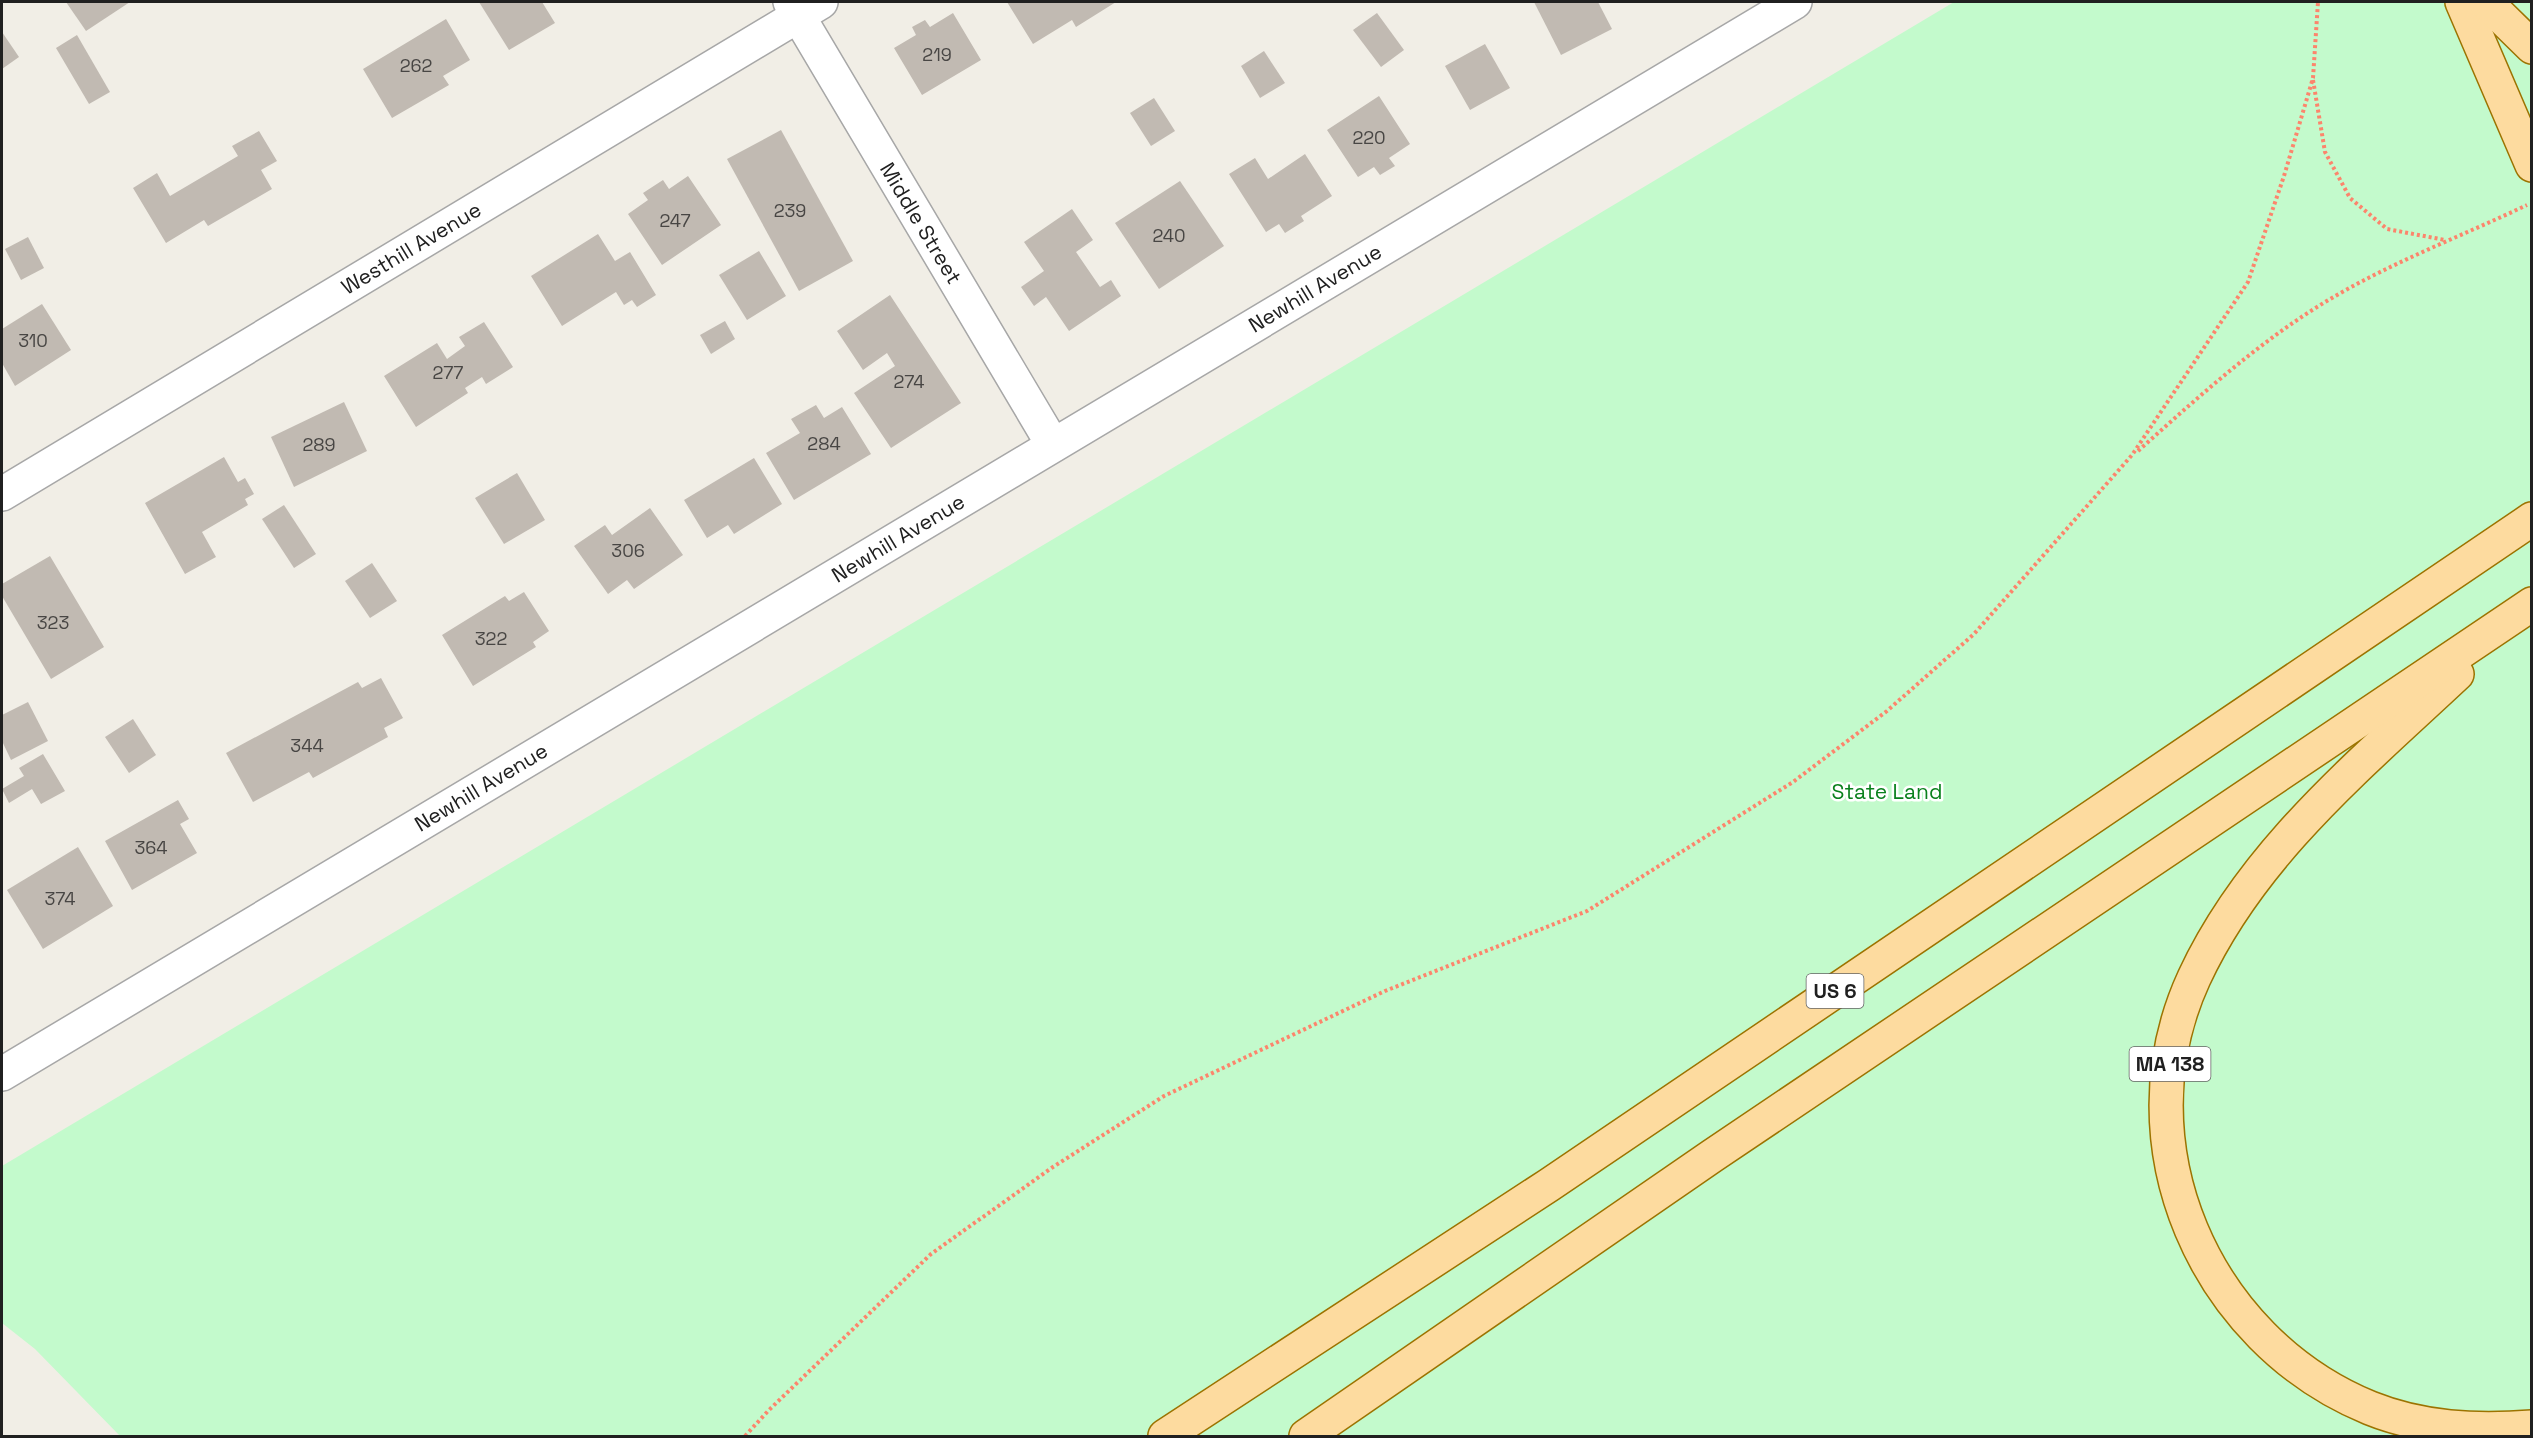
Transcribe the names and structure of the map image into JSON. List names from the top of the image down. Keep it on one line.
{"streets":{"main road":["US 6","MA 138"],"street":["Middle Street","Westhill Avenue","Newhill Avenue"]},"crossings":[["Middle Street","Westhill Avenue"],["Middle Street","Newhill Avenue"]],"parks":["State Land"],"house_numbers":["219","262","220","239","247","240","310","277","274","284","289","306","323","322","344","364","374"]}
